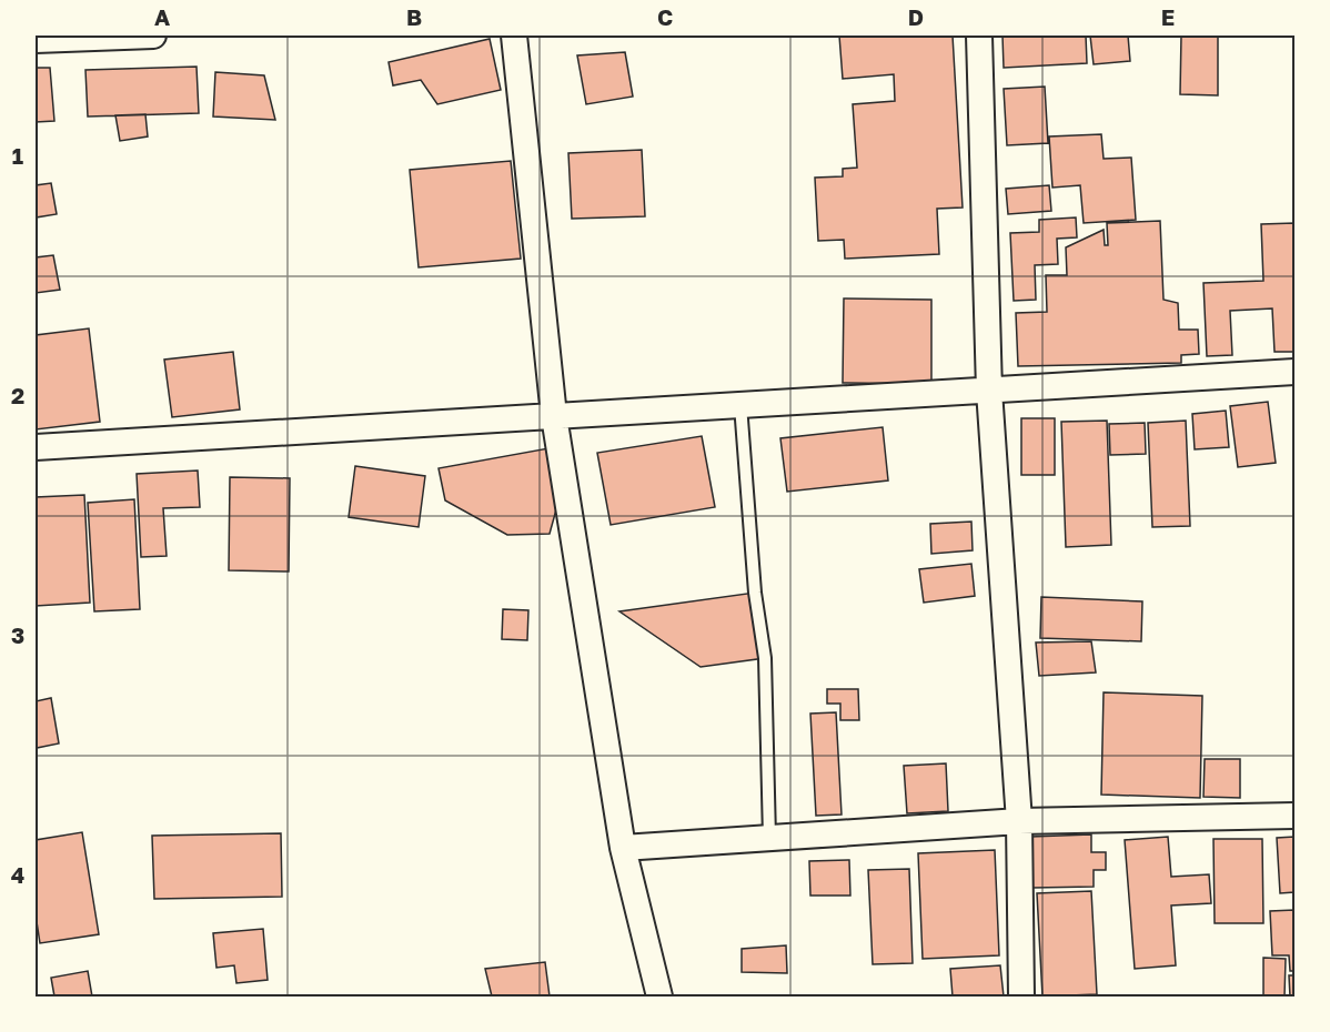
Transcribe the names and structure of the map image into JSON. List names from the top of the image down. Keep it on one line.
{"grid":{"columns":["A","B","C","D","E"],"rows":["1","2","3","4"]}}
